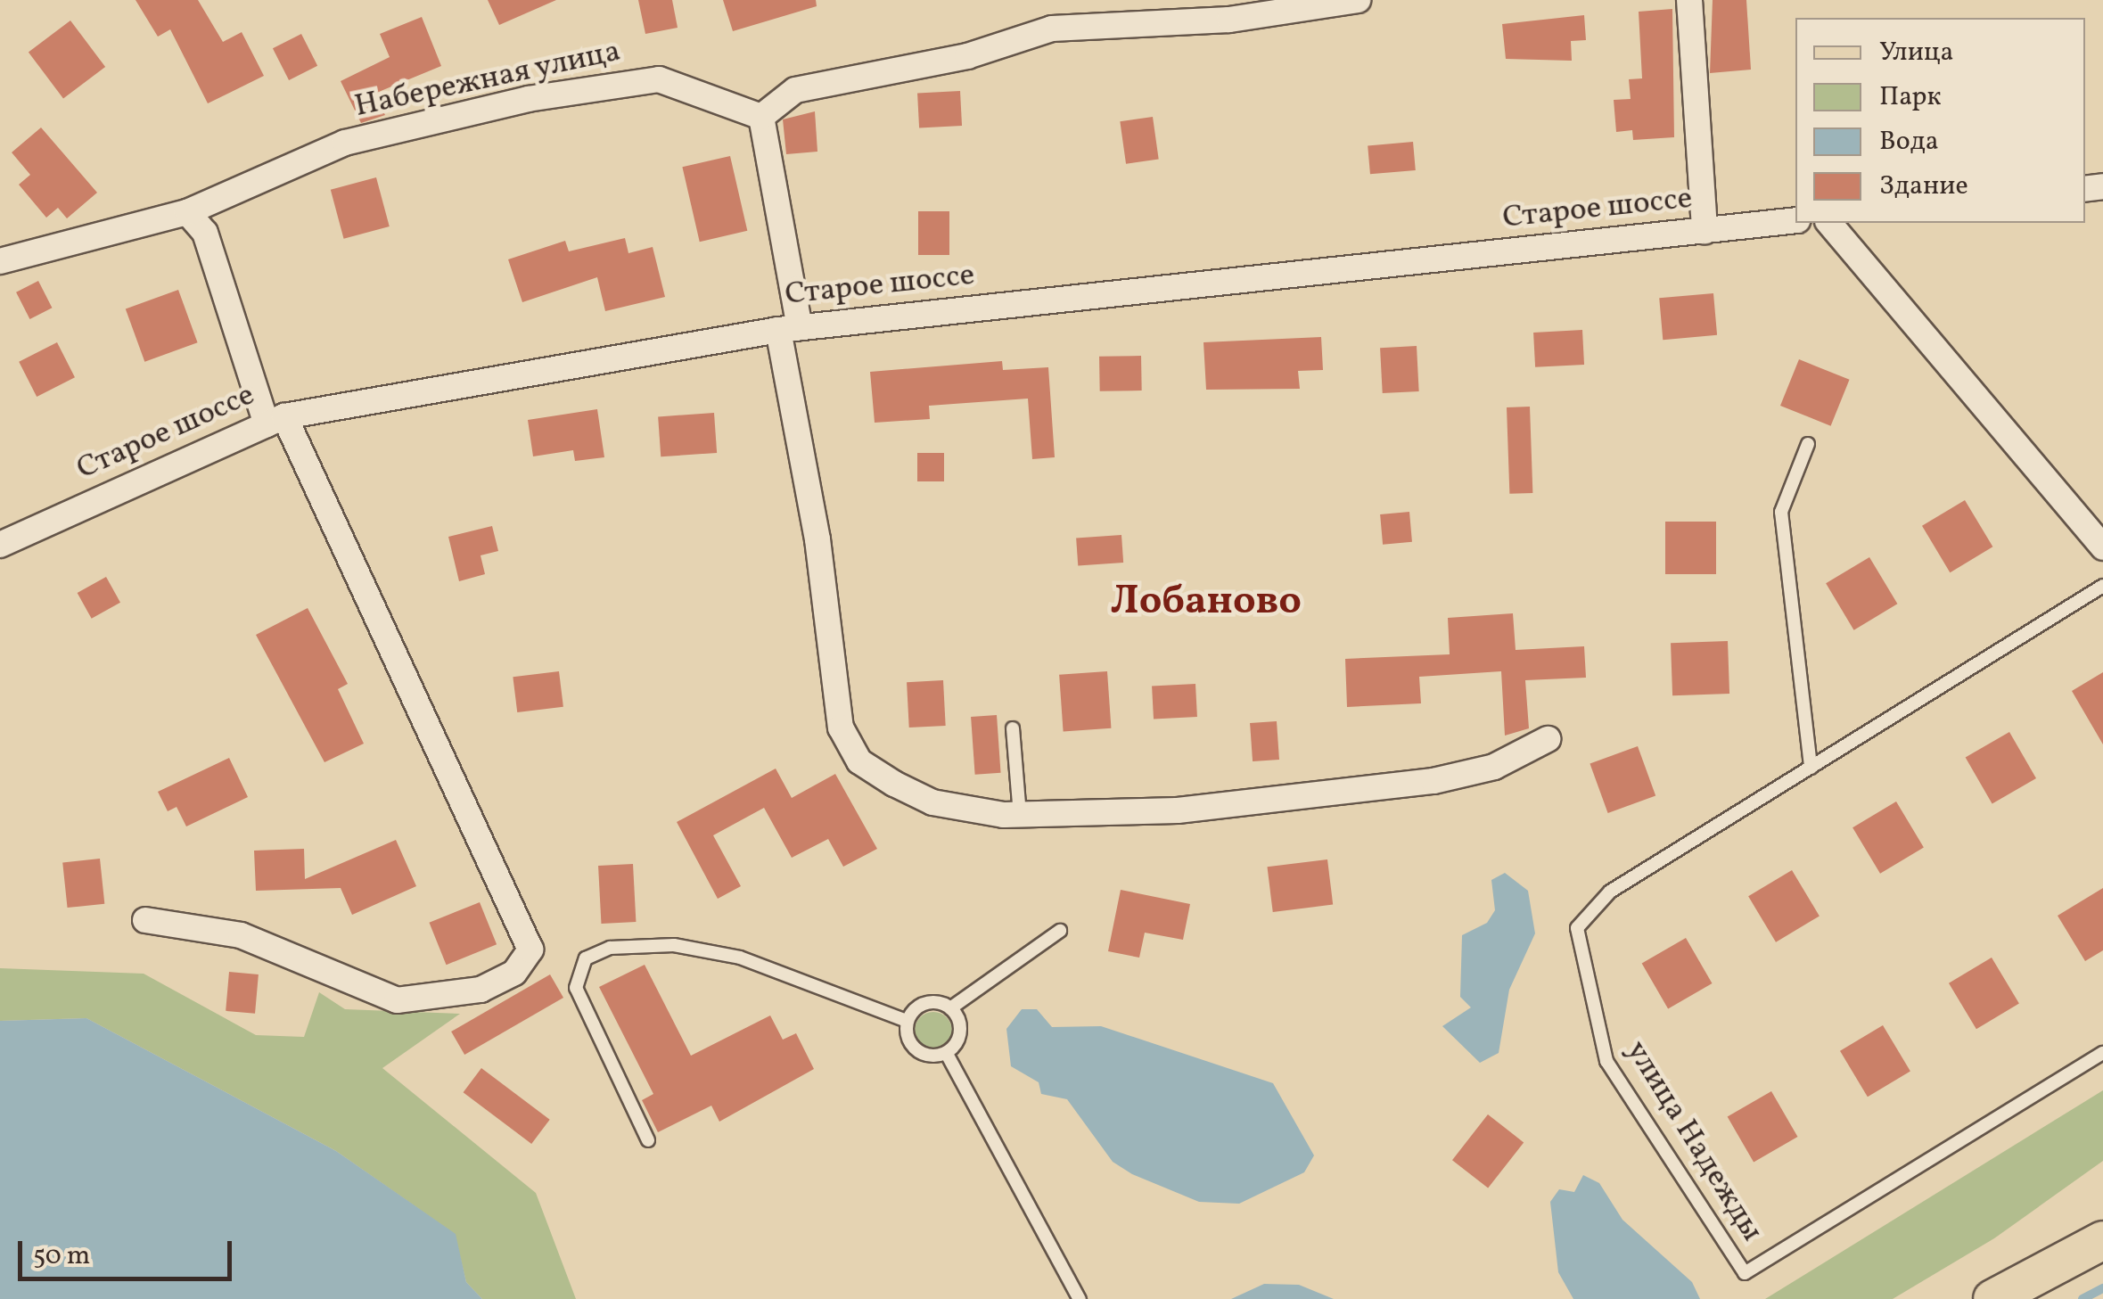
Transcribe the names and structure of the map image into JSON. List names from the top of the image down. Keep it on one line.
{"streets":{"street":["Набережная улица","Старое шоссе"],"lane":["улица Надежды"]},"districts":["Лобаново"],"legend":["Улица","Парк","Вода","Здание"],"scale_bar":"50 m"}
